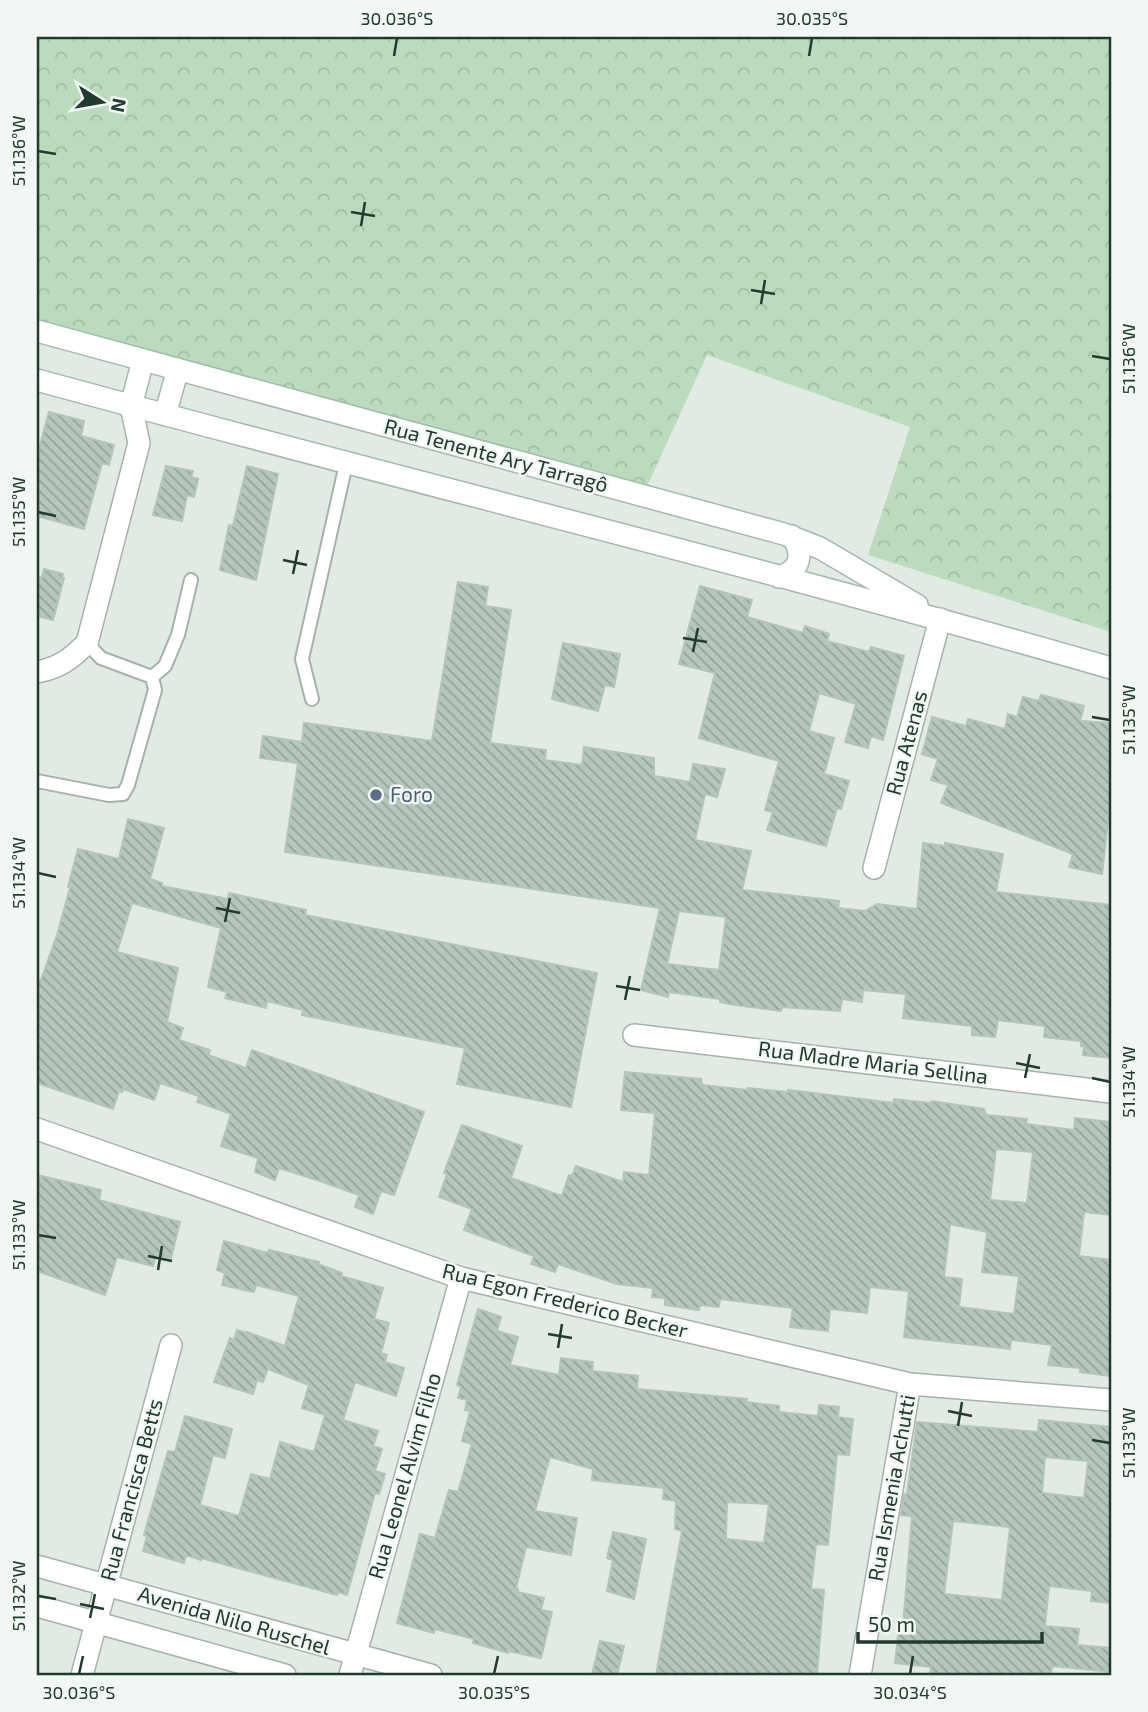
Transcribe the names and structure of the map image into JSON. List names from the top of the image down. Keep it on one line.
{"streets":{"street":["Rua Tenente Ary Tarragô","Rua Atenas","Rua Madre Maria Sellina","Rua Egon Frederico Becker","Rua Leonel Alvim Filho","Rua Ismenia Achutti","Rua Francisca Betts","Avenida Nilo Ruschel"]},"crossings":[["Rua Tenente Ary Tarragô","Rua Atenas"],["Rua Egon Frederico Becker","Rua Leonel Alvim Filho"],["Rua Egon Frederico Becker","Rua Ismenia Achutti"],["Rua Leonel Alvim Filho","Avenida Nilo Ruschel"],["Rua Francisca Betts","Avenida Nilo Ruschel"]],"places":["Foro"],"scale_bar":"50 m","north":"right","coordinates":["30.036°S","30.035°S","51.136°W","51.135°W","51.134°W","51.133°W","51.132°W","30.034°S"]}
